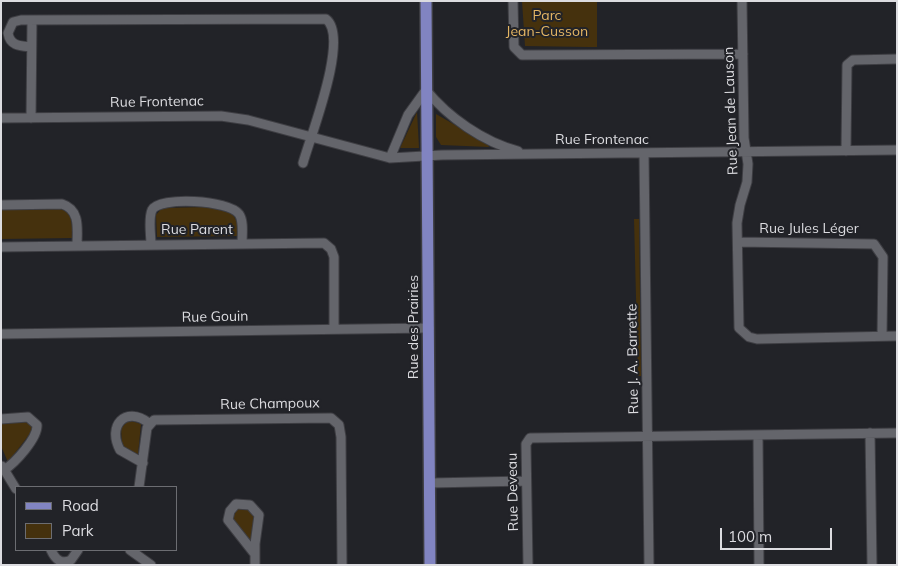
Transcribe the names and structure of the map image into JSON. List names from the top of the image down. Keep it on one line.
{"streets":{"main road":["Rue des Prairies"],"street":["Rue Frontenac","Rue Jean de Lauson","Rue Jules Léger","Rue Parent","Rue Gouin","Rue J. A. Barrette","Rue Champoux","Rue Deveau"]},"crossings":[["Rue Frontenac","Rue Jean de Lauson"],["Rue Frontenac","Rue des Prairies"],["Rue Frontenac","Rue J. A. Barrette"],["Rue Jean de Lauson","Rue Jules Léger"],["Rue Parent","Rue Gouin"],["Rue Gouin","Rue des Prairies"],["Rue J. A. Barrette","Rue Deveau"]],"parks":["Parc Jean-Cusson"],"legend":["Road","Park"],"scale_bar":"100 m"}
